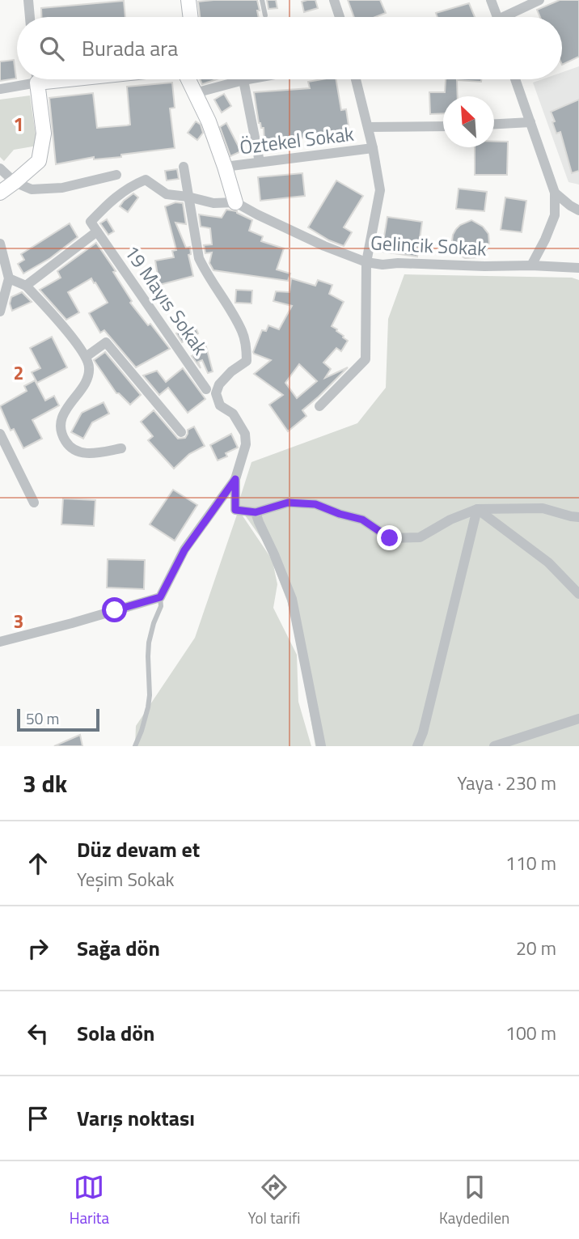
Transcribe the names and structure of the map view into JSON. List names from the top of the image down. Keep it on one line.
{"streets":{"street":["Öztekel Sokak","Gelincik Sokak","19 Mayıs Sokak"]},"scale_bar":"50 m","north":"top left","page":{"search":"Burada ara","scale":"50 m","heading":["3 dk","Yaya · 230 m"],"list":[["Düz devam et","Yeşim Sokak","110 m"],["Sağa dön","20 m"],["Sola dön","100 m"],"Varış noktası"],"nav":["Harita","Yol tarifi","Kaydedilen"]},"grid":{"rows":["1","2","3"]}}
